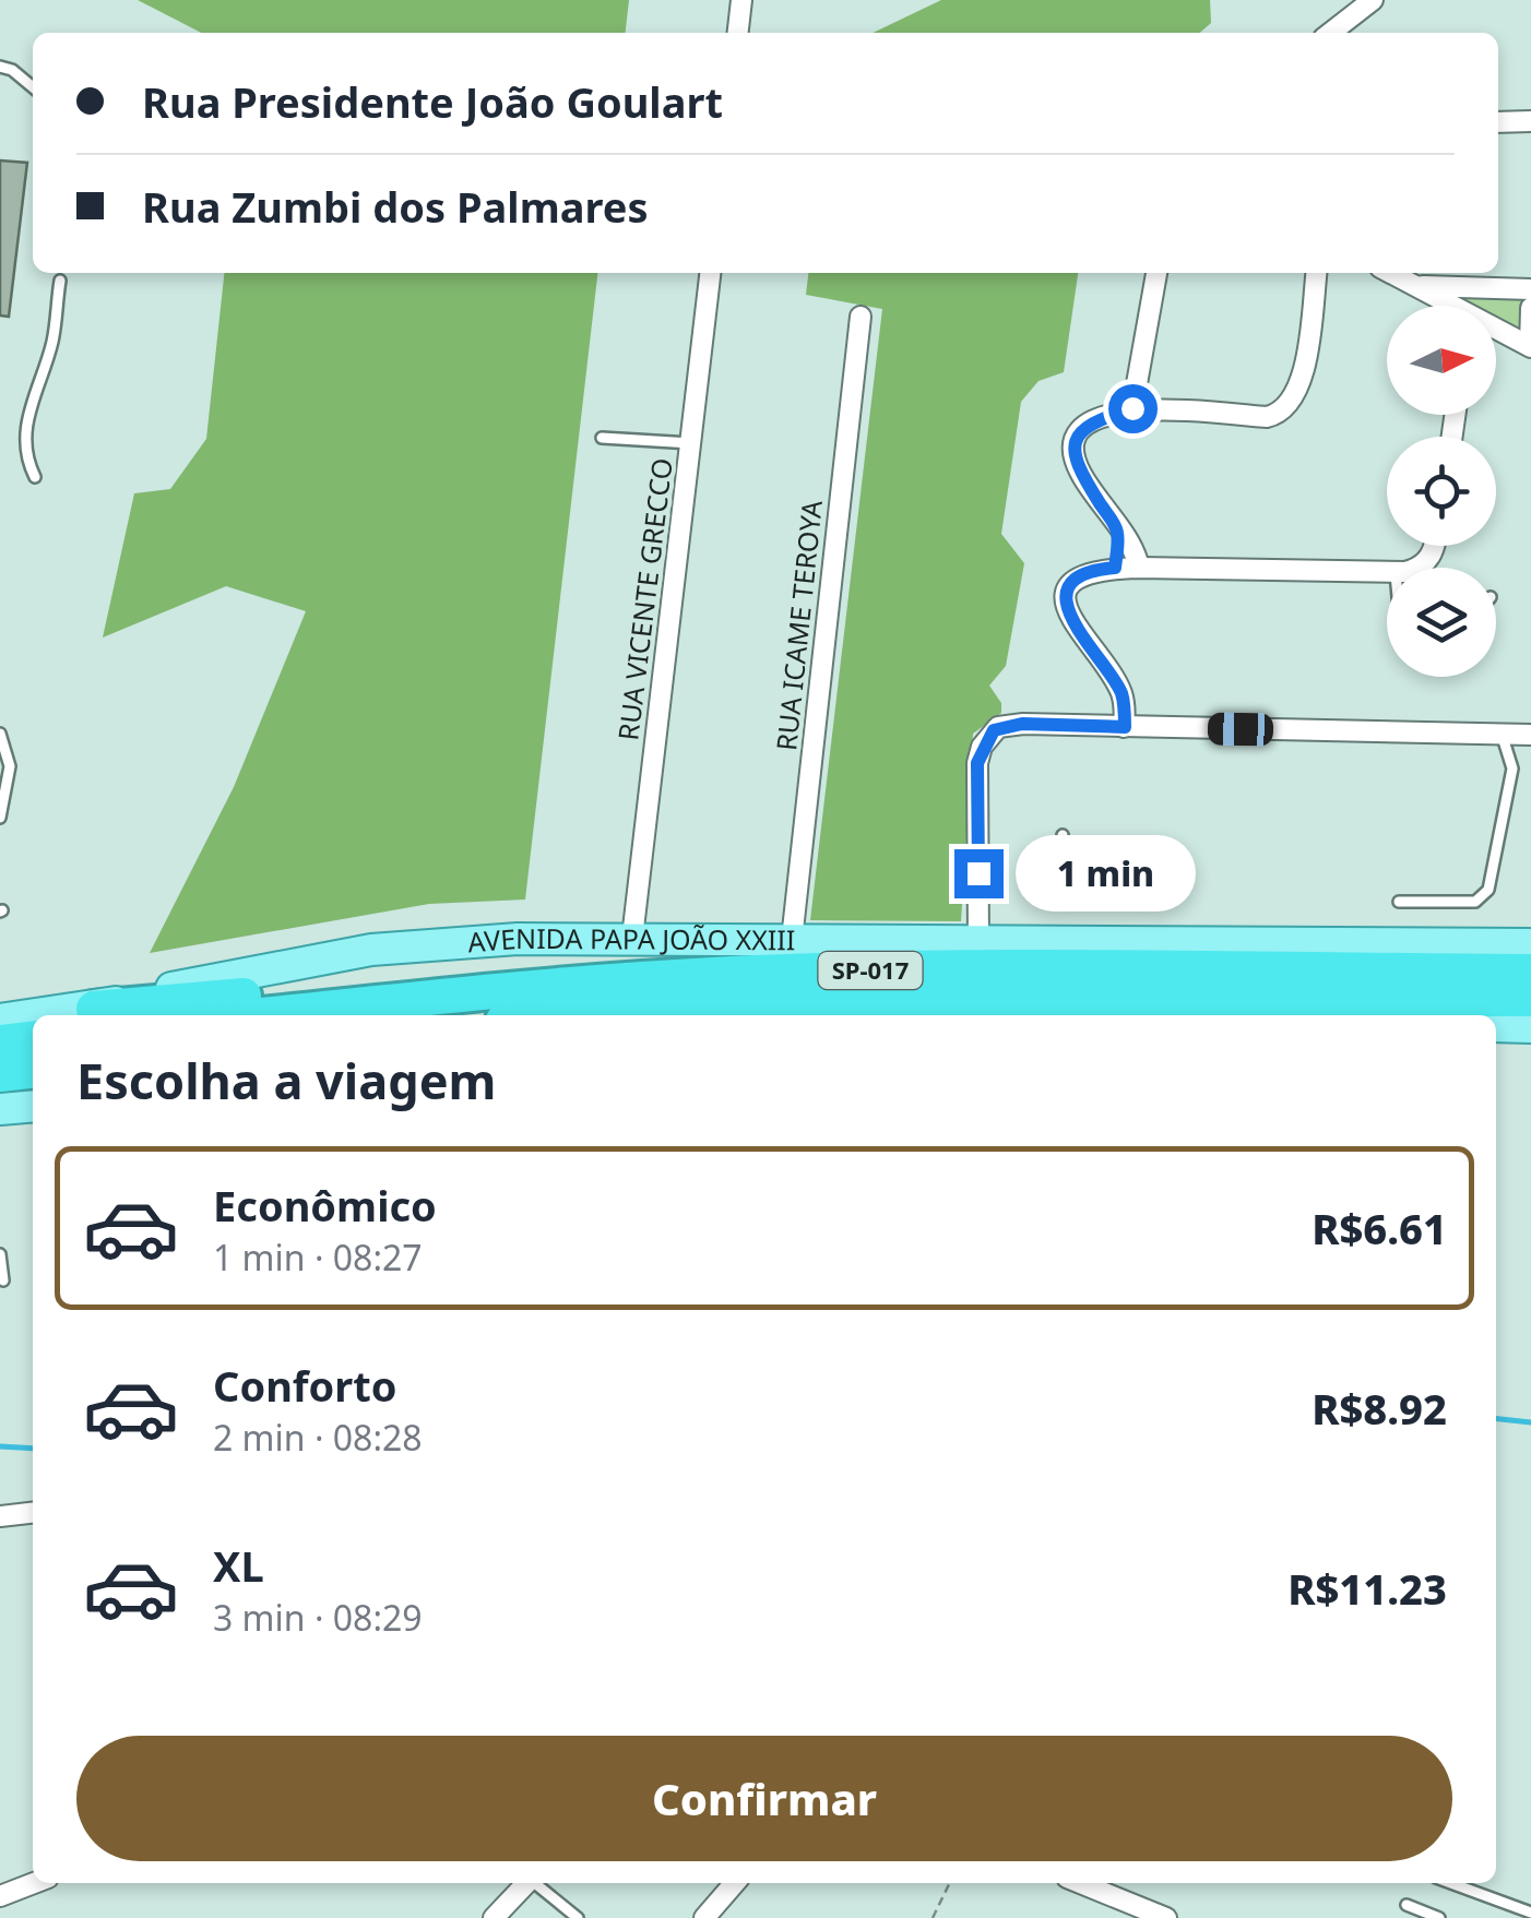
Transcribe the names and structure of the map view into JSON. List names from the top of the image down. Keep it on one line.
{"streets":{"highway":["AVENIDA PAPA JOÃO XXIII","SP-017"],"street":["RUA VICENTE GRECCO","RUA ICAME TEROYA"]},"crossings":[["RUA VICENTE GRECCO","AVENIDA PAPA JOÃO XXIII"],["RUA ICAME TEROYA","AVENIDA PAPA JOÃO XXIII"]],"north":"right","page":{"banner":["Rua Presidente João Goulart","Rua Zumbi dos Palmares"],"bubble":"1 min","heading":"Escolha a viagem","list":[{"name":"Econômico","note":"1 min · 08:27","value":"R$6.61"},{"name":"Conforto","note":"2 min · 08:28","value":"R$8.92"},{"name":"XL","note":"3 min · 08:29","value":"R$11.23"}],"buttons":"Confirmar"}}
